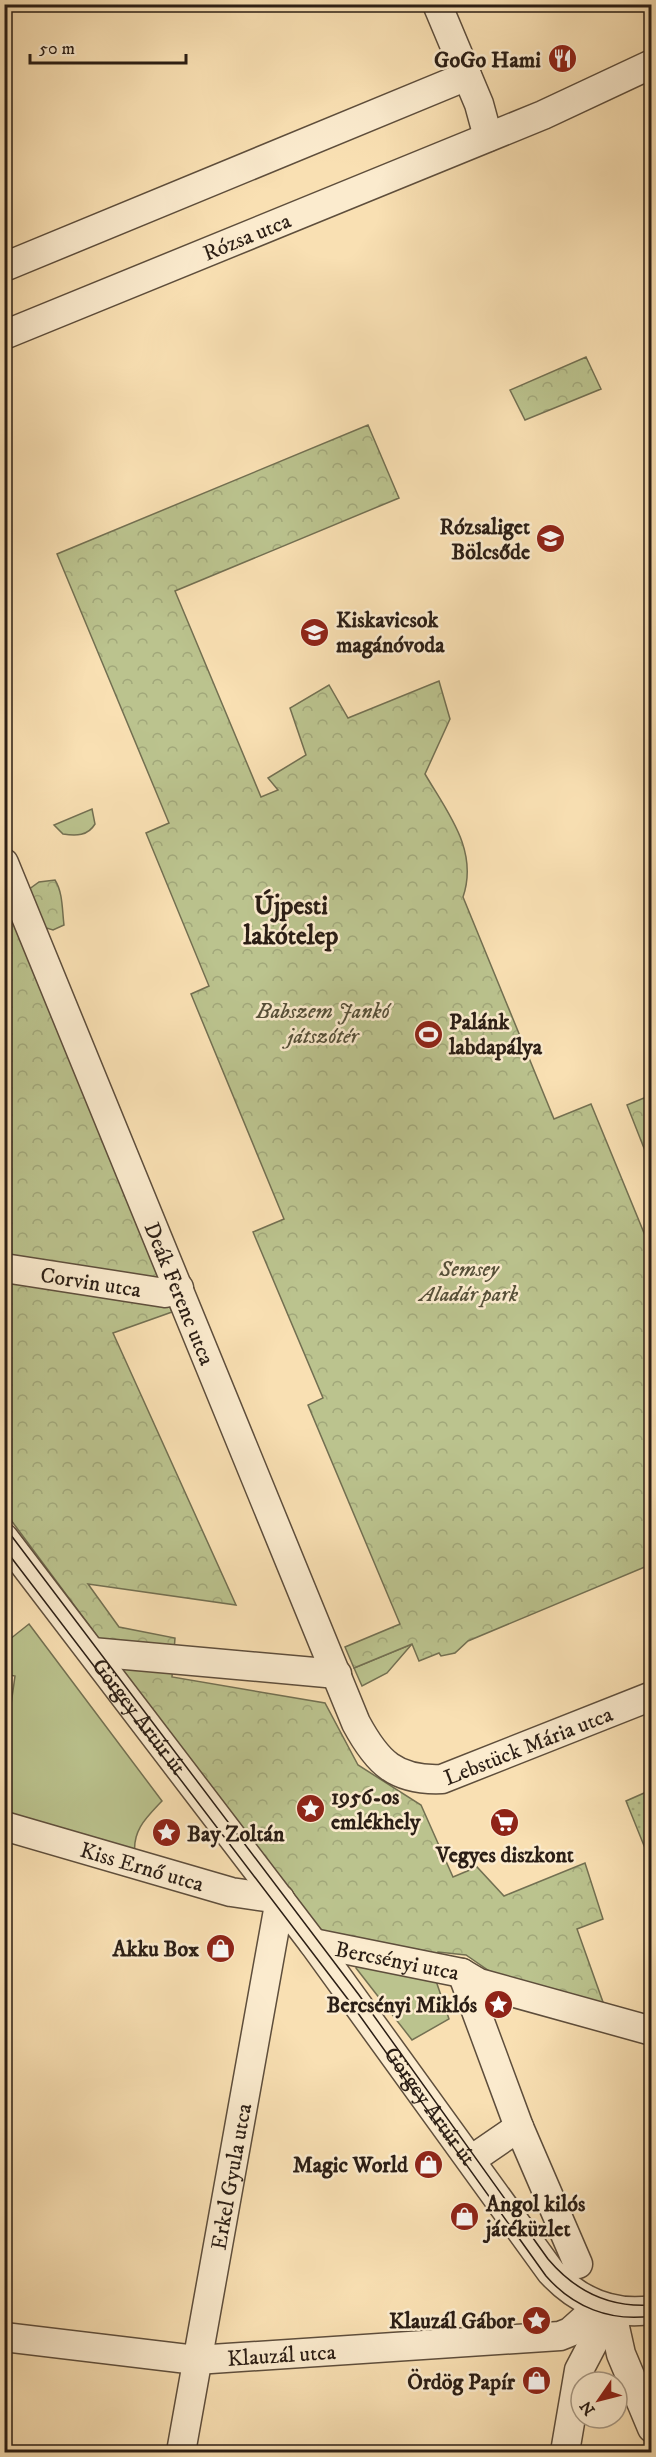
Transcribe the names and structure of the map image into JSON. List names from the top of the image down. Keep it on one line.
{"streets":{"street":["Rózsa utca","Corvin utca","Deák Ferenc utca","Görgey Artúr út","Lebstück Mária utca","Kiss Ernő utca","Bercsényi utca","Erkel Gyula utca","Klauzál utca"]},"crossings":[["Corvin utca","Deák Ferenc utca"],["Deák Ferenc utca","Lebstück Mária utca"],["Görgey Artúr út","Kiss Ernő utca"],["Görgey Artúr út","Bercsényi utca"],["Görgey Artúr út","Erkel Gyula utca"],["Kiss Ernő utca","Erkel Gyula utca"],["Erkel Gyula utca","Klauzál utca"]],"districts":["Újpesti lakótelep"],"parks":["Babszem Jankó játszótér","Semsey Aladár park"],"places":{"restaurant":["GoGo Hami"],"school or university":["Rózsaliget Bölcsőde","Kiskavicsok magánóvoda"],"sports":["Palánk labdapálya"],"place":["1956-os emlékhely","Bay Zoltán","Bercsényi Miklós","Klauzál Gábor"],"supermarket":["Vegyes diszkont"],"shop":["Akku Box","Magic World","Angol kilós játéküzlet","Ördög Papír"]},"scale_bar":"50 m","north":"bottom left"}
